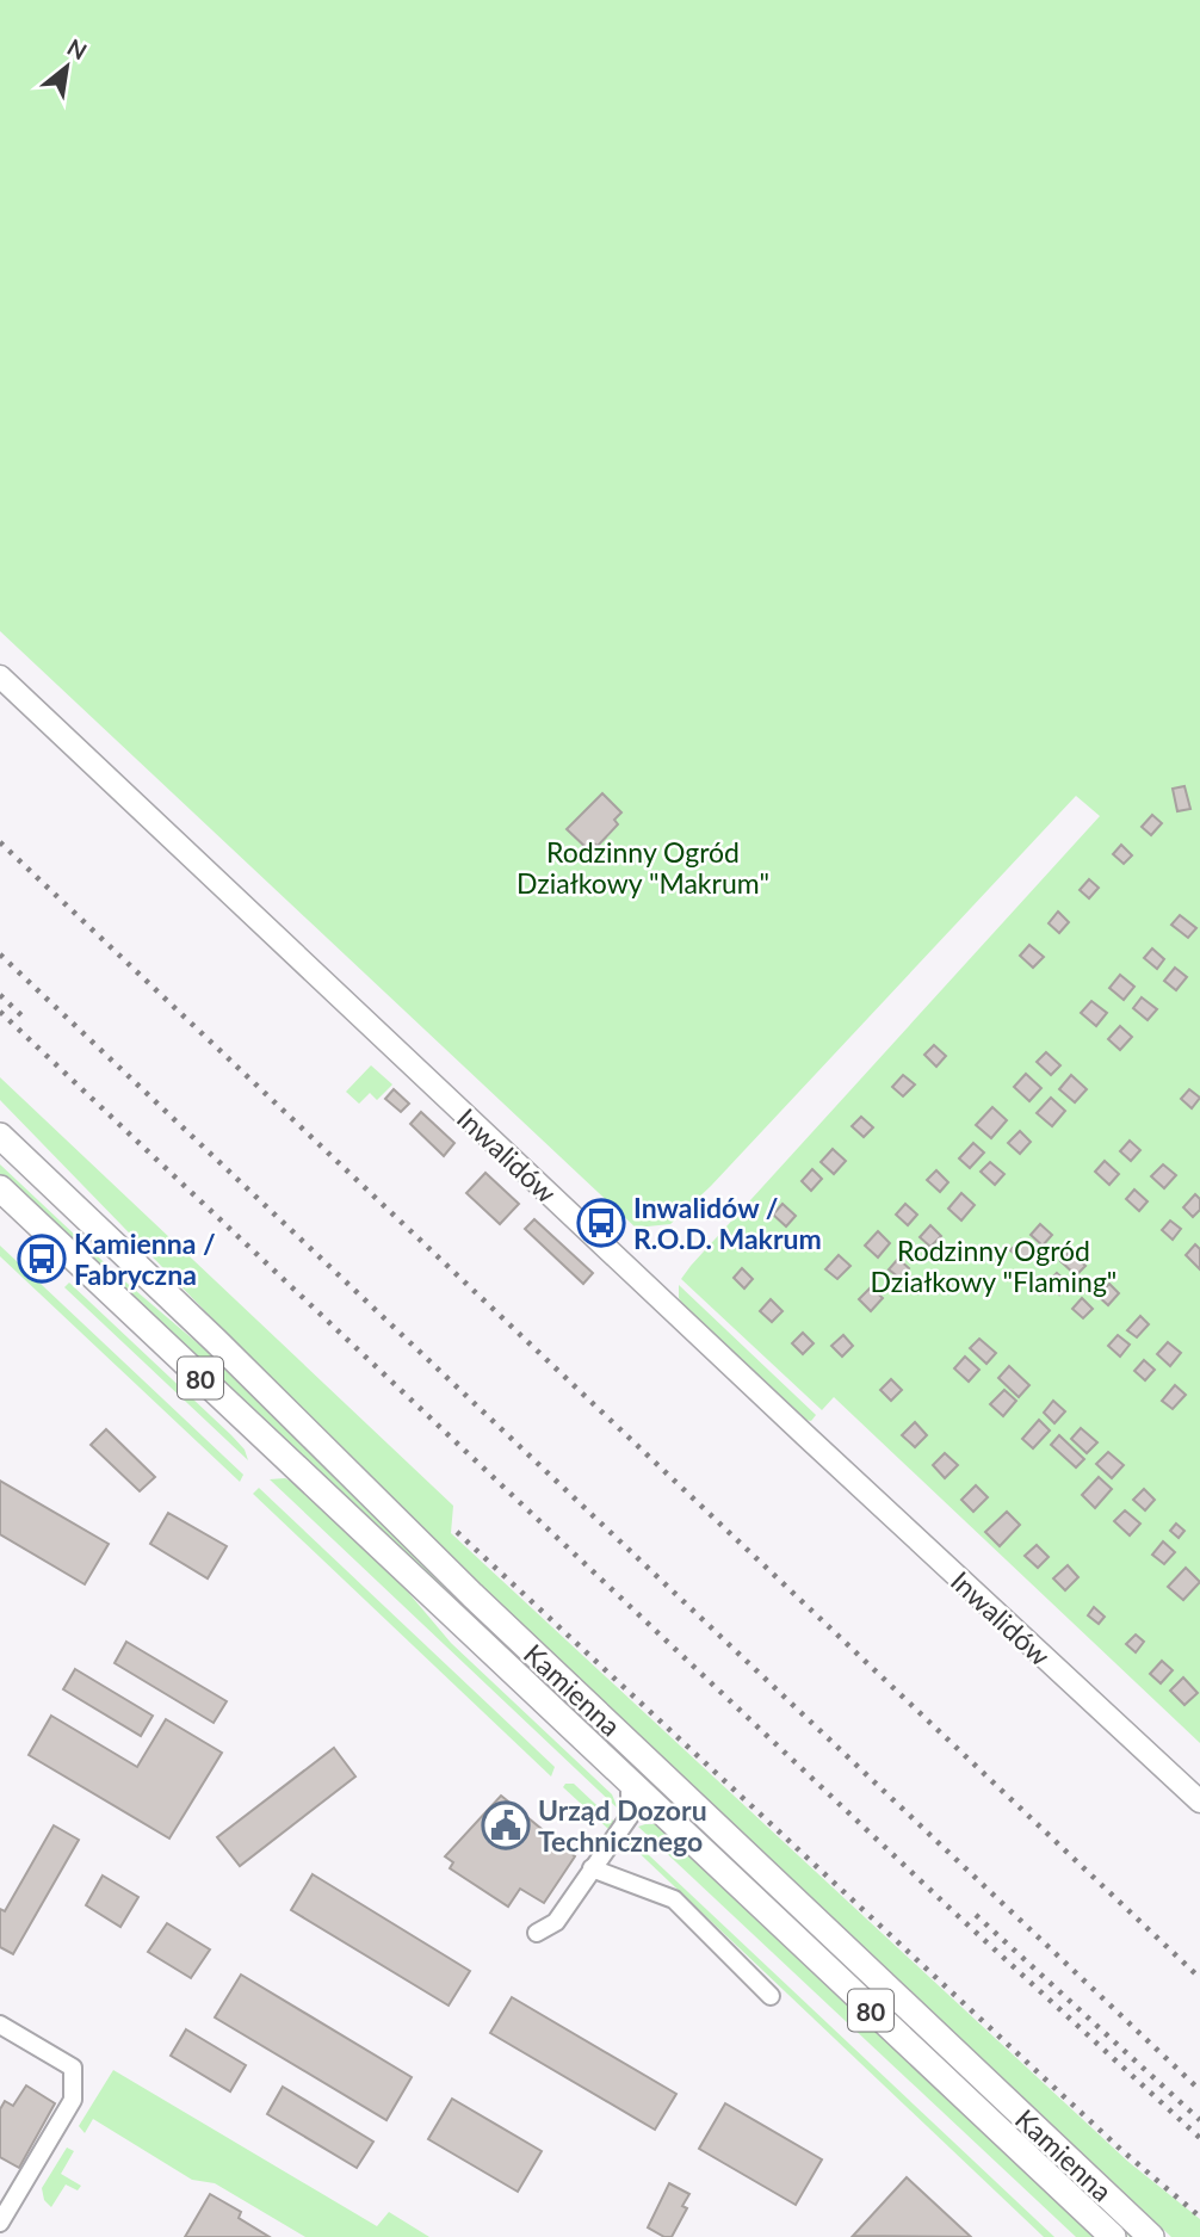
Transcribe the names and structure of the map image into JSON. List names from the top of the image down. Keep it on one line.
{"streets":{"main road":["80","Kamienna"],"street":["Inwalidów"]},"parks":["Rodzinny Ogród Działkowy \"Makrum\"","Rodzinny Ogród Działkowy \"Flaming\""],"places":{"bus stop":["Inwalidów / R.O.D. Makrum","Kamienna / Fabryczna"],"public building":["Urząd Dozoru Technicznego"]},"north":"top right"}
